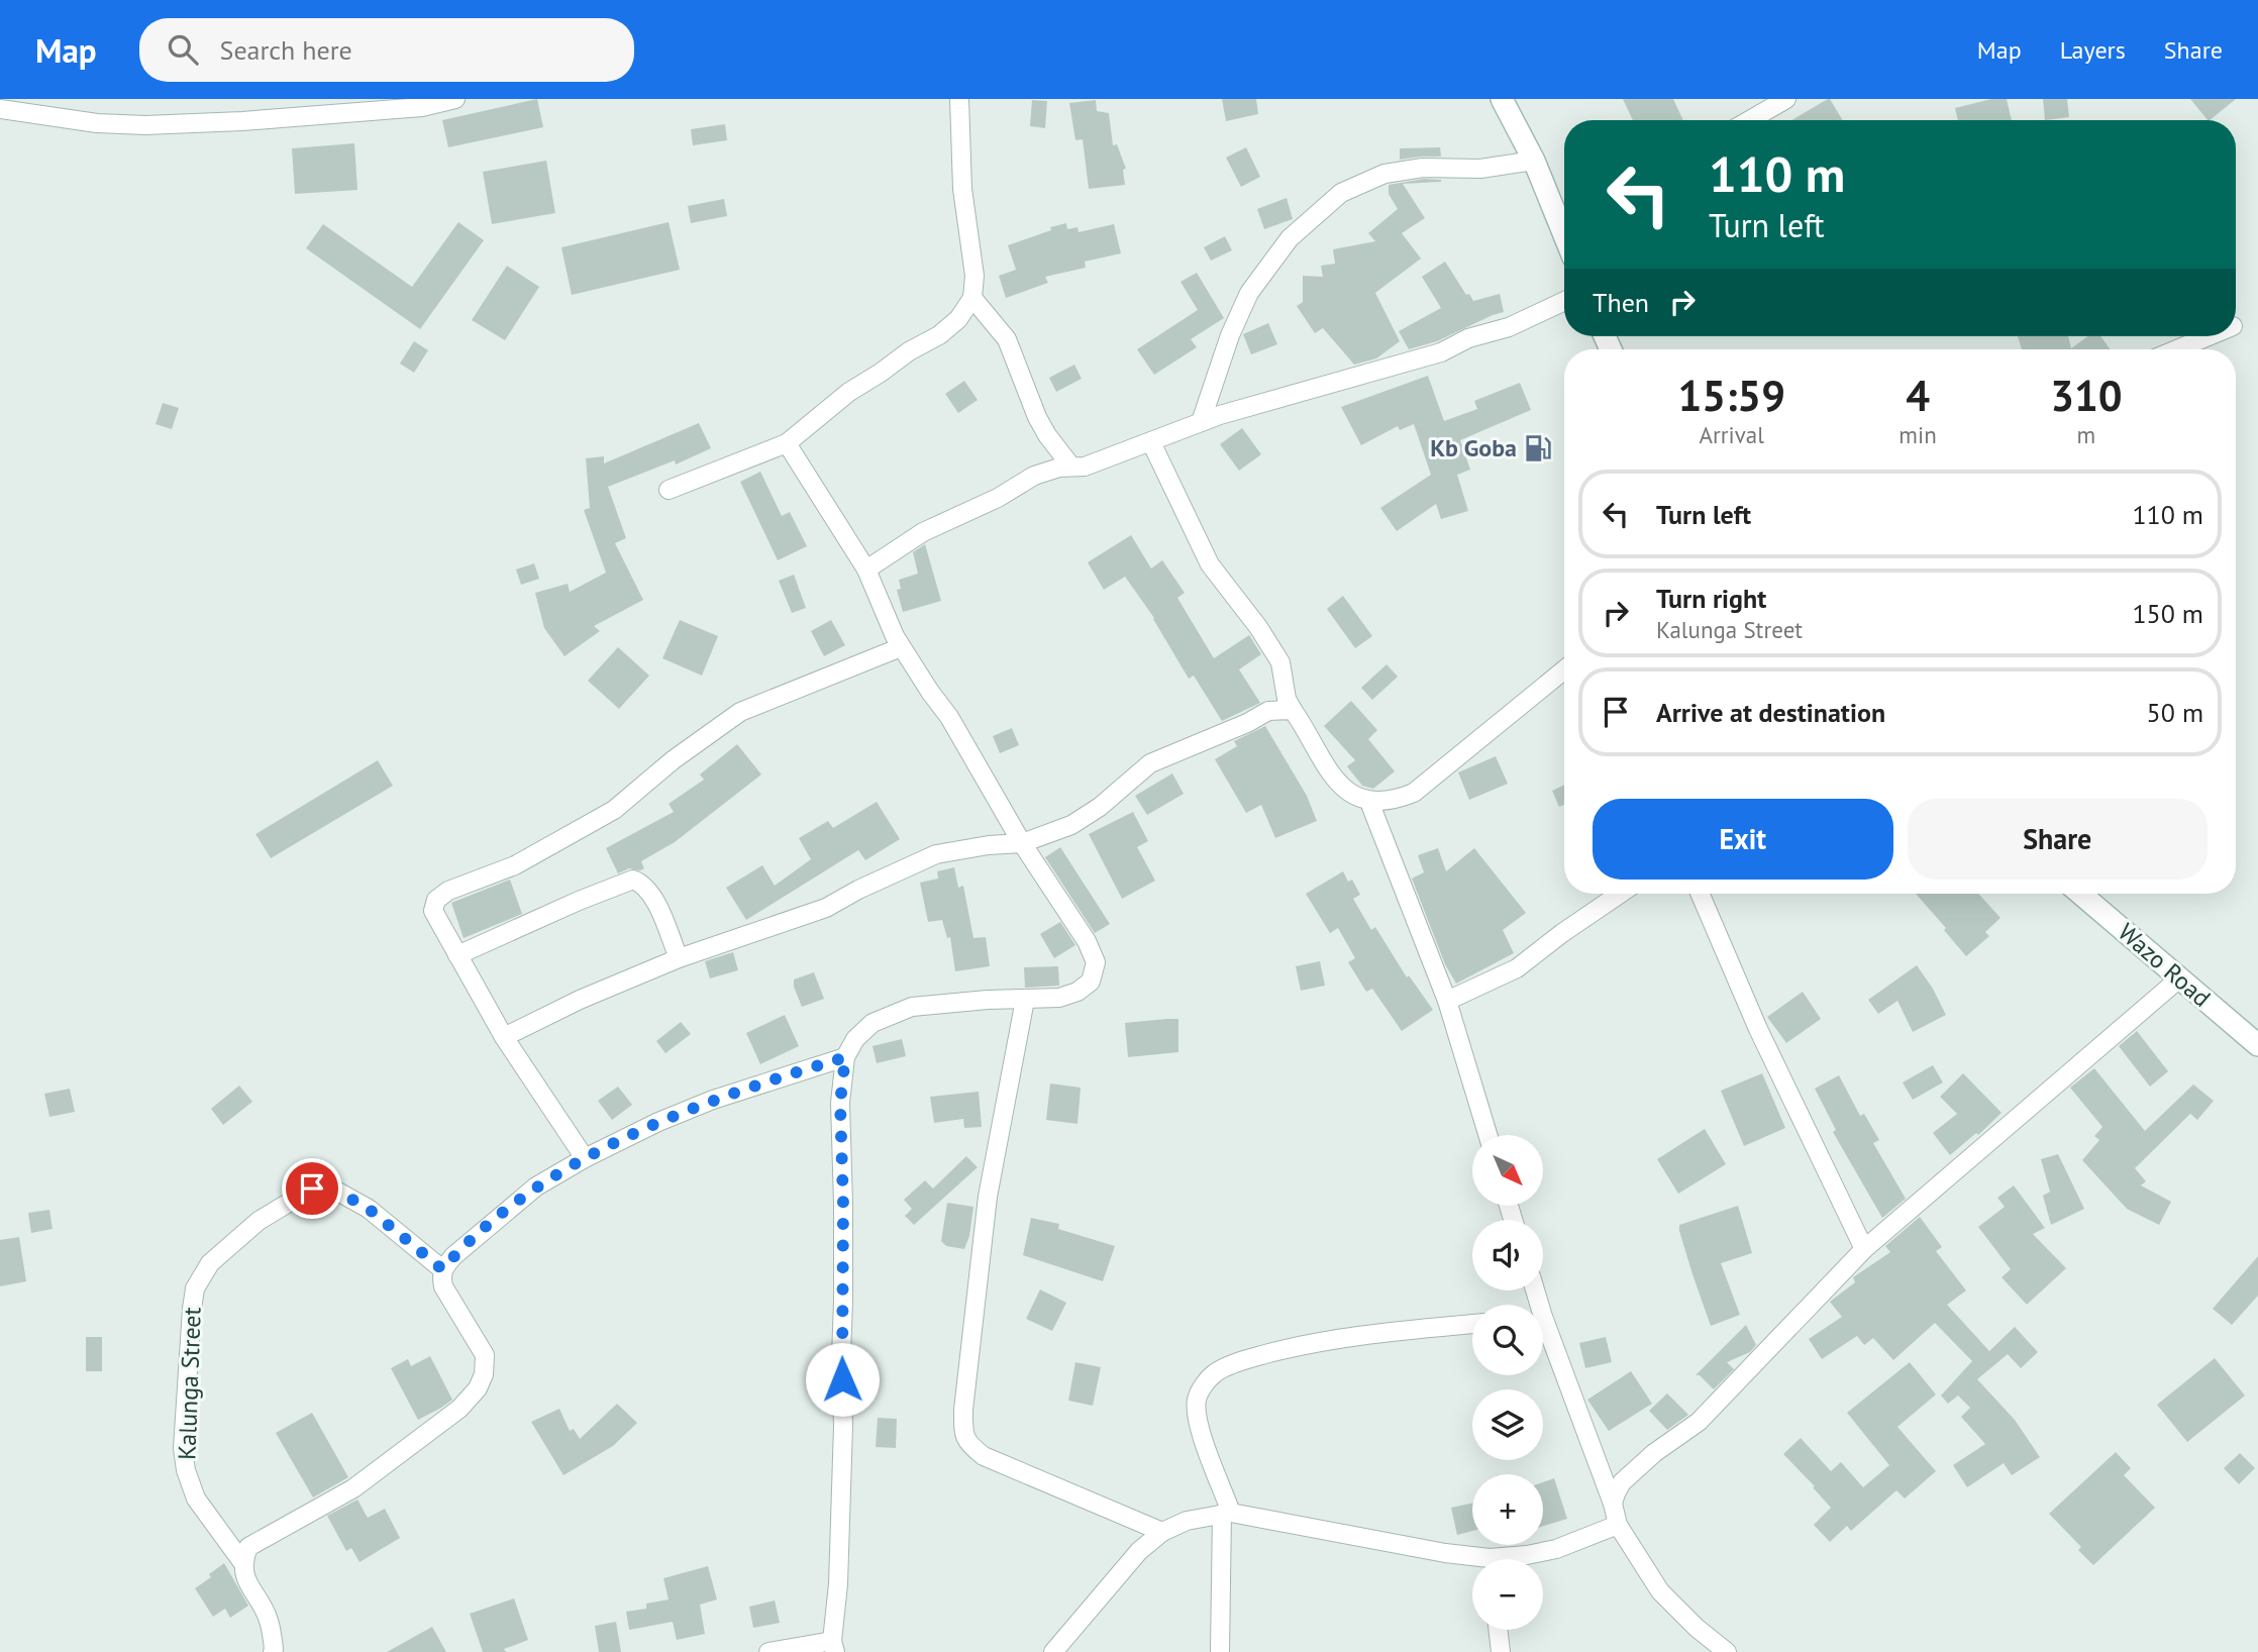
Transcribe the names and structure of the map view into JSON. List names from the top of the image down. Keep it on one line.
{"streets":{"main road":["Wazo Road"],"street":["Kalunga Street"]},"places":{"fuel station":["Kb Goba"]},"north":"bottom right","page":{"header":"Map","search":"Search here","nav":["Map","Layers","Share"],"turn":["110 m","Turn left"],"then":"Then","eta":["15:59","Arrival","4","min","310","m"],"list":[{"name":"Turn left","value":"110 m"},{"name":"Turn right","note":"Kalunga Street","value":"150 m"},{"name":"Arrive at destination","value":"50 m"}],"buttons":["Exit","Share"],"map_buttons":["+","−"]}}
